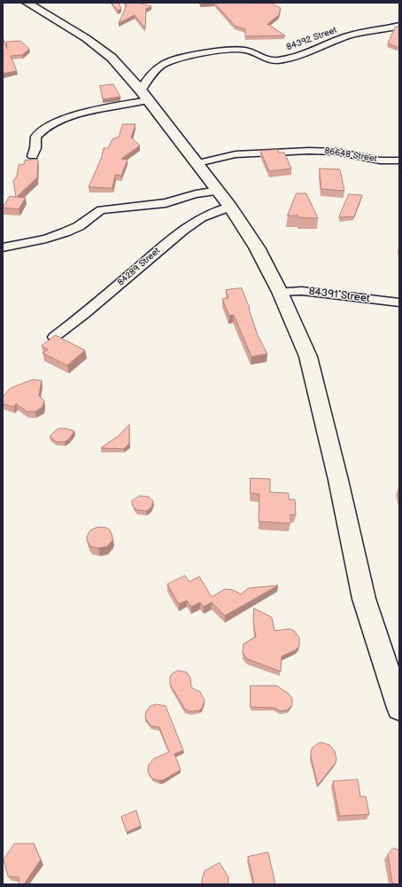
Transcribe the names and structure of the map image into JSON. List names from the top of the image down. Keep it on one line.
{"streets":{"street":["84392 Street","86648 Street","84289 Street","84391 Street"]}}
